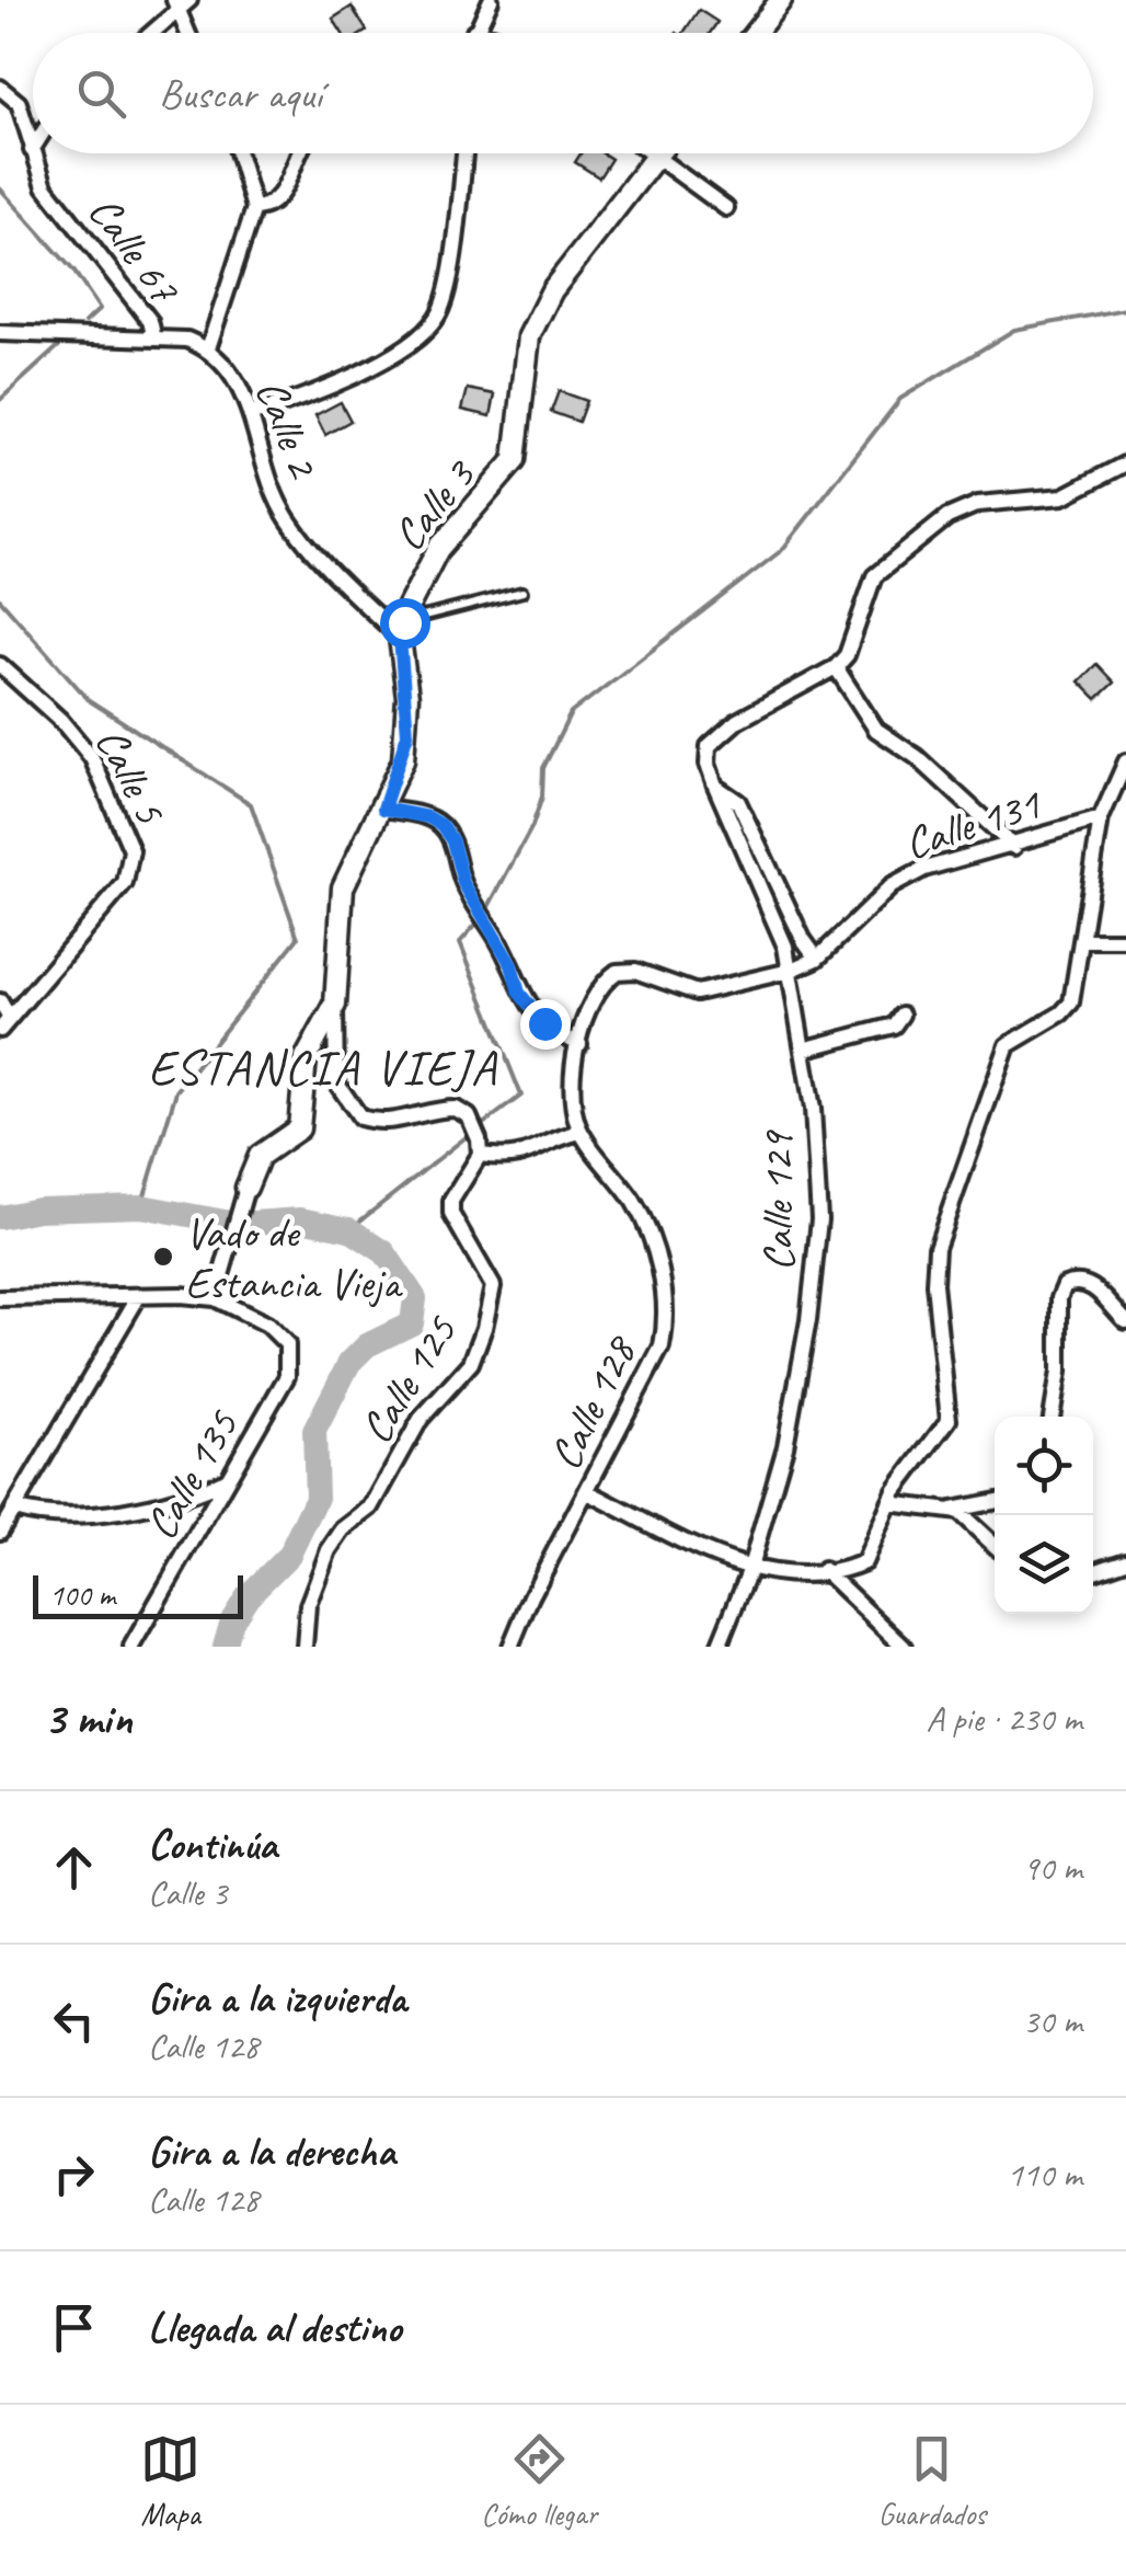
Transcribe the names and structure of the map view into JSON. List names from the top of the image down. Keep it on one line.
{"streets":{"street":["Calle 67","Calle 2","Calle 3","Calle 5","Calle 131","Calle 129","Calle 125","Calle 128","Calle 135"]},"crossings":[["Calle 67","Calle 2"],["Calle 2","Calle 3"],["Calle 131","Calle 129"],["Calle 131","Calle 128"]],"districts":["ESTANCIA VIEJA"],"places":["Vado de Estancia Vieja"],"scale_bar":"100 m","page":{"search":"Buscar aquí","scale":"100 m","heading":["3 min","A pie · 230 m"],"list":[["Continúa","Calle 3","90 m"],["Gira a la izquierda","Calle 128","30 m"],["Gira a la derecha","Calle 128","110 m"],"Llegada al destino"],"nav":["Mapa","Cómo llegar","Guardados"]}}
